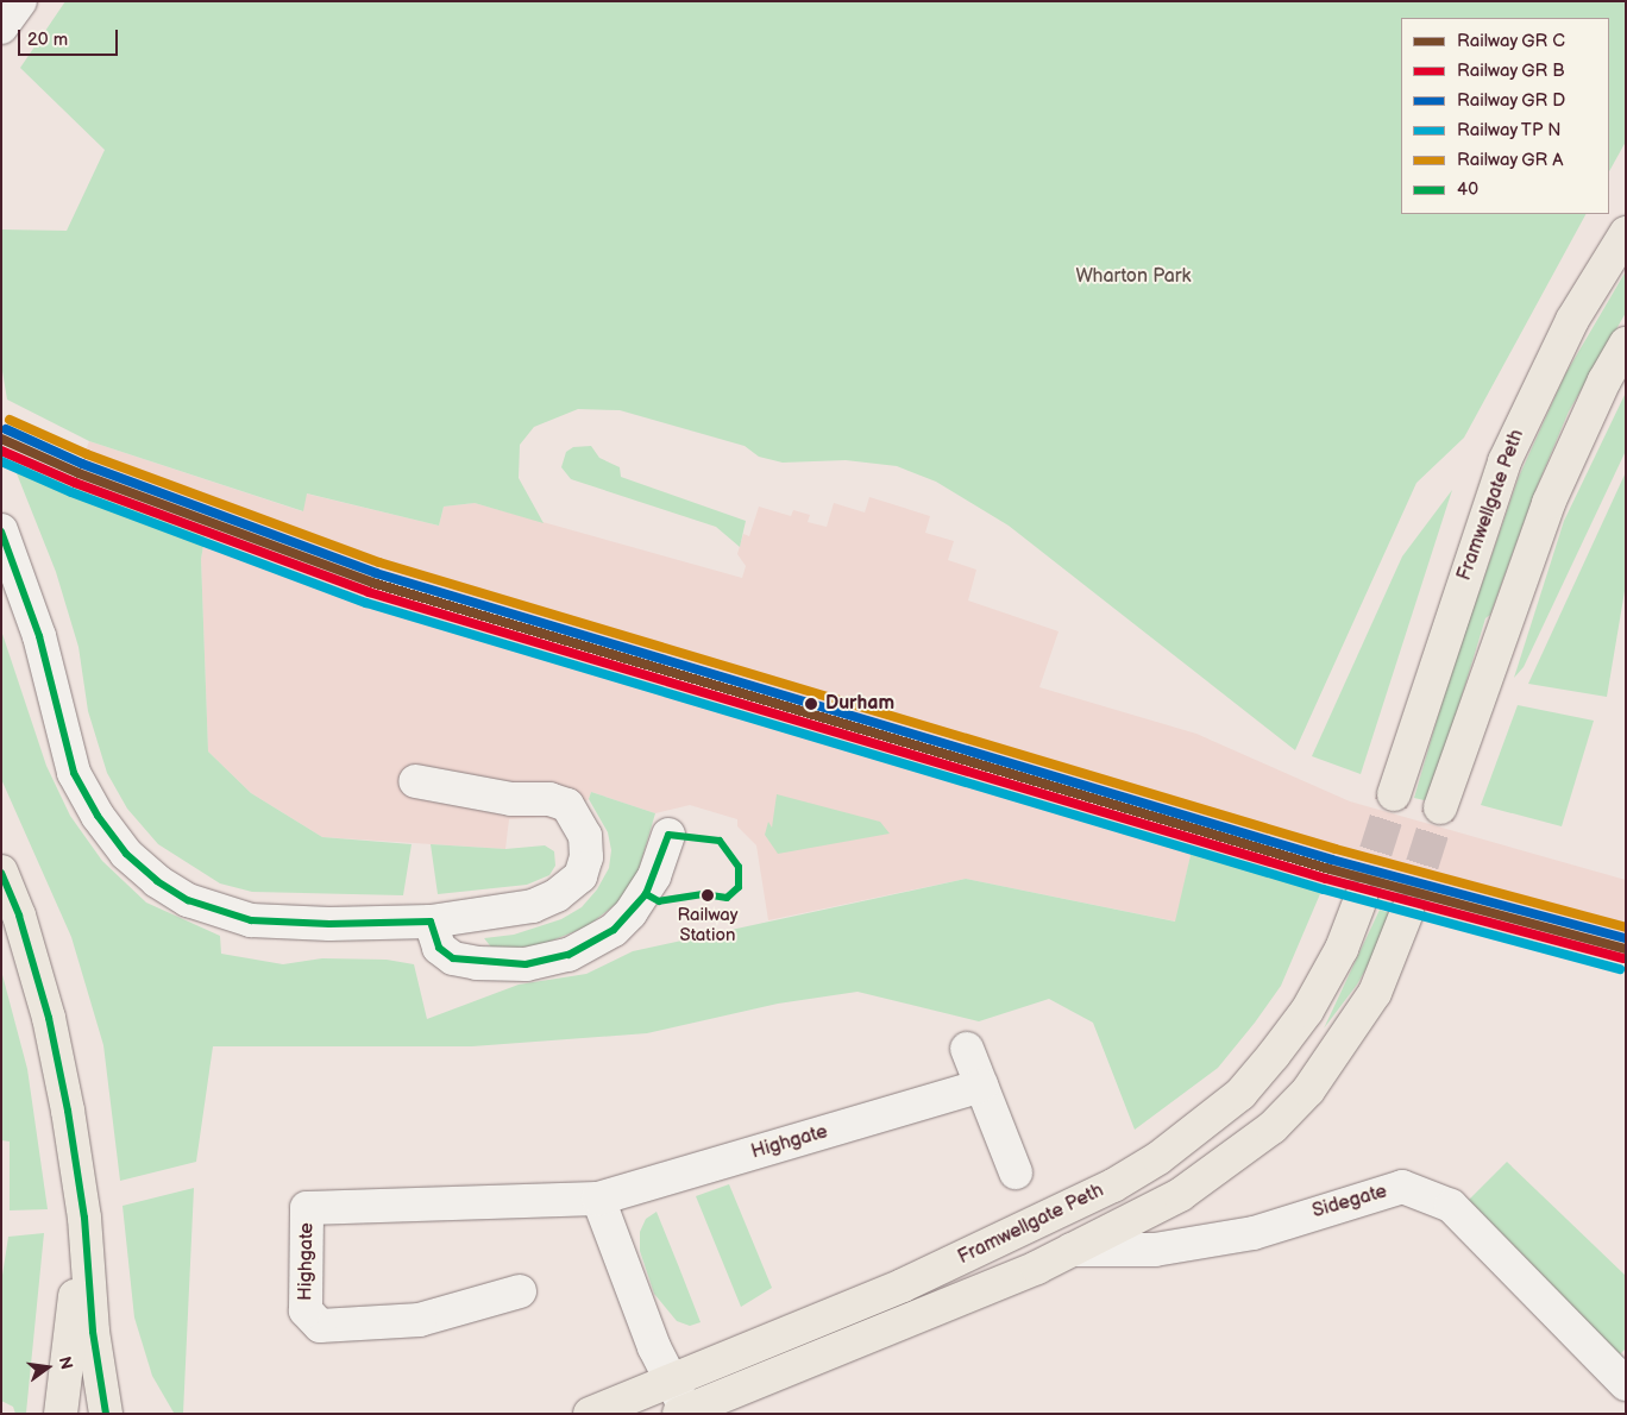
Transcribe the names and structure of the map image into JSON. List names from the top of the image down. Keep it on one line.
{"streets":{"highway":["Framwellgate Peth"],"street":["Highgate","Sidegate"]},"crossings":[["Framwellgate Peth","Sidegate"]],"parks":["Wharton Park"],"places":["Durham","Railway Station"],"lines":["transit line 40"],"legend":["Railway GR C","Railway GR B","Railway GR D","Railway TP N","Railway GR A","40"],"scale_bar":"20 m","north":"right"}
